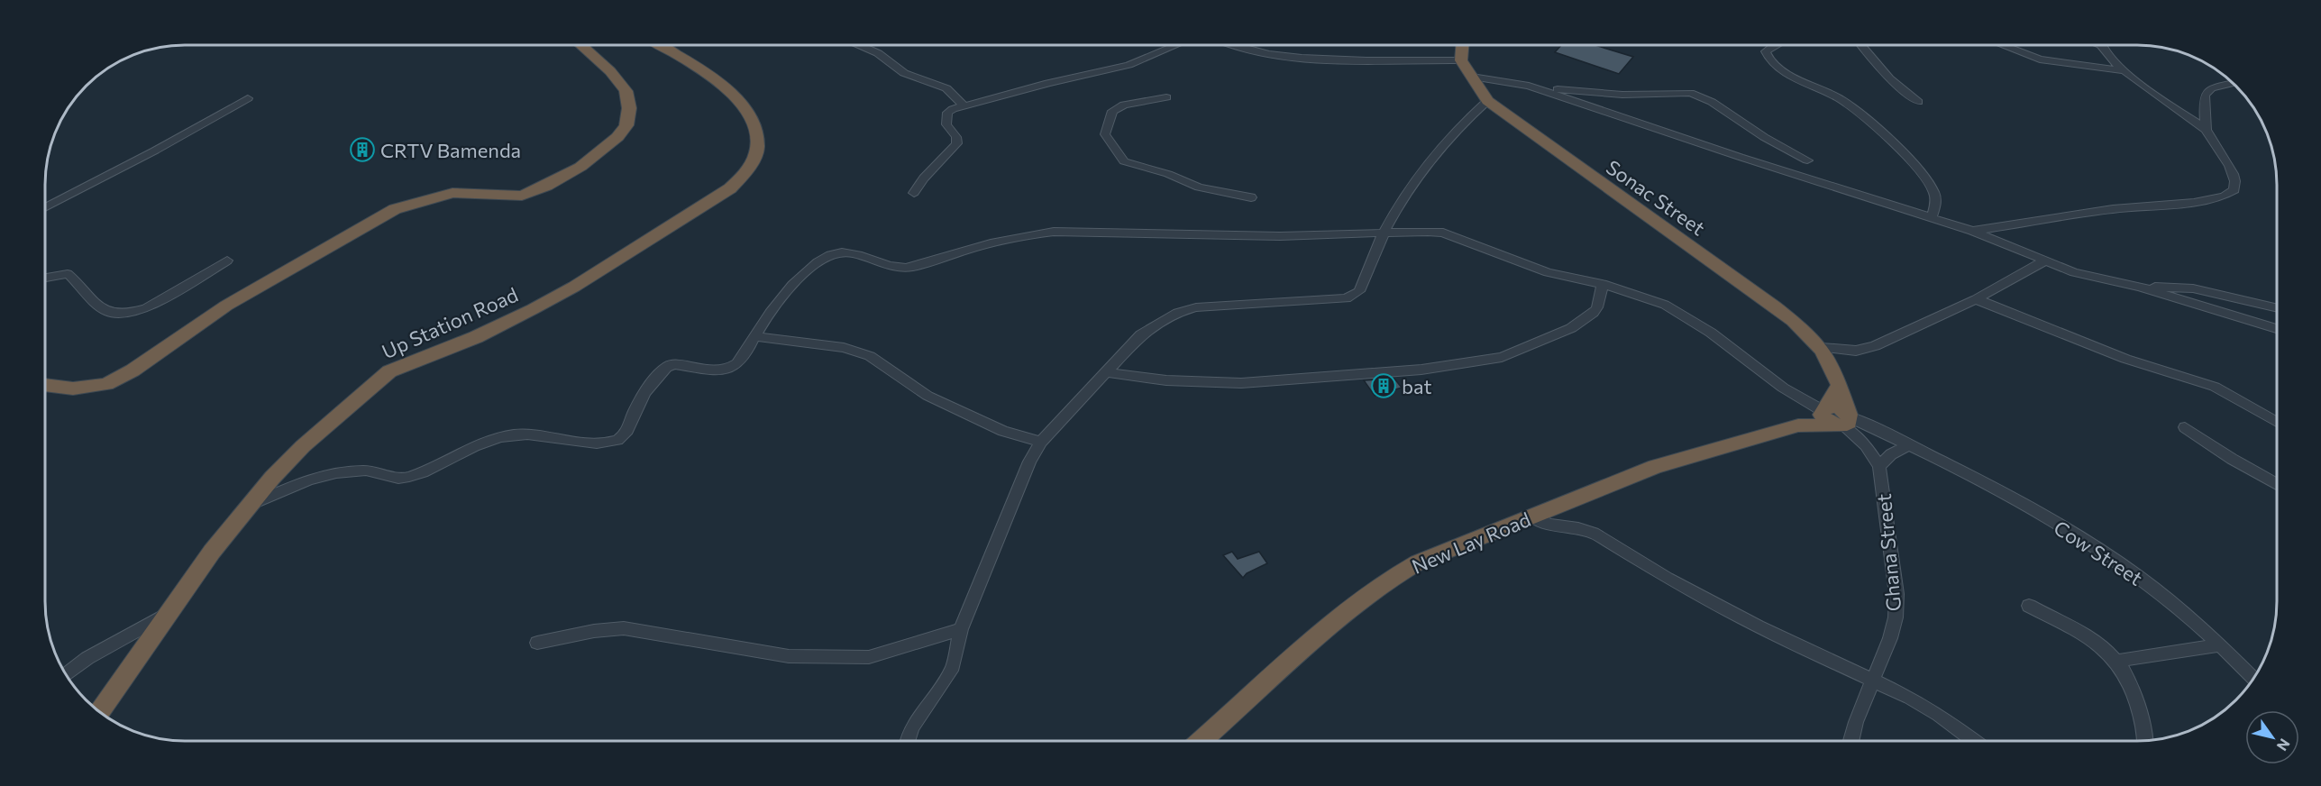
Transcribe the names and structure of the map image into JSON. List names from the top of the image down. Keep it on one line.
{"streets":{"highway":["Sonac Street","Up Station Road","New Lay Road"],"street":["Ghana Street","Cow Street"]},"crossings":[["Sonac Street","Ghana Street"],["Sonac Street","Cow Street"],["Ghana Street","Cow Street"]],"places":{"building":["CRTV Bamenda","bat"]},"north":"bottom right"}
